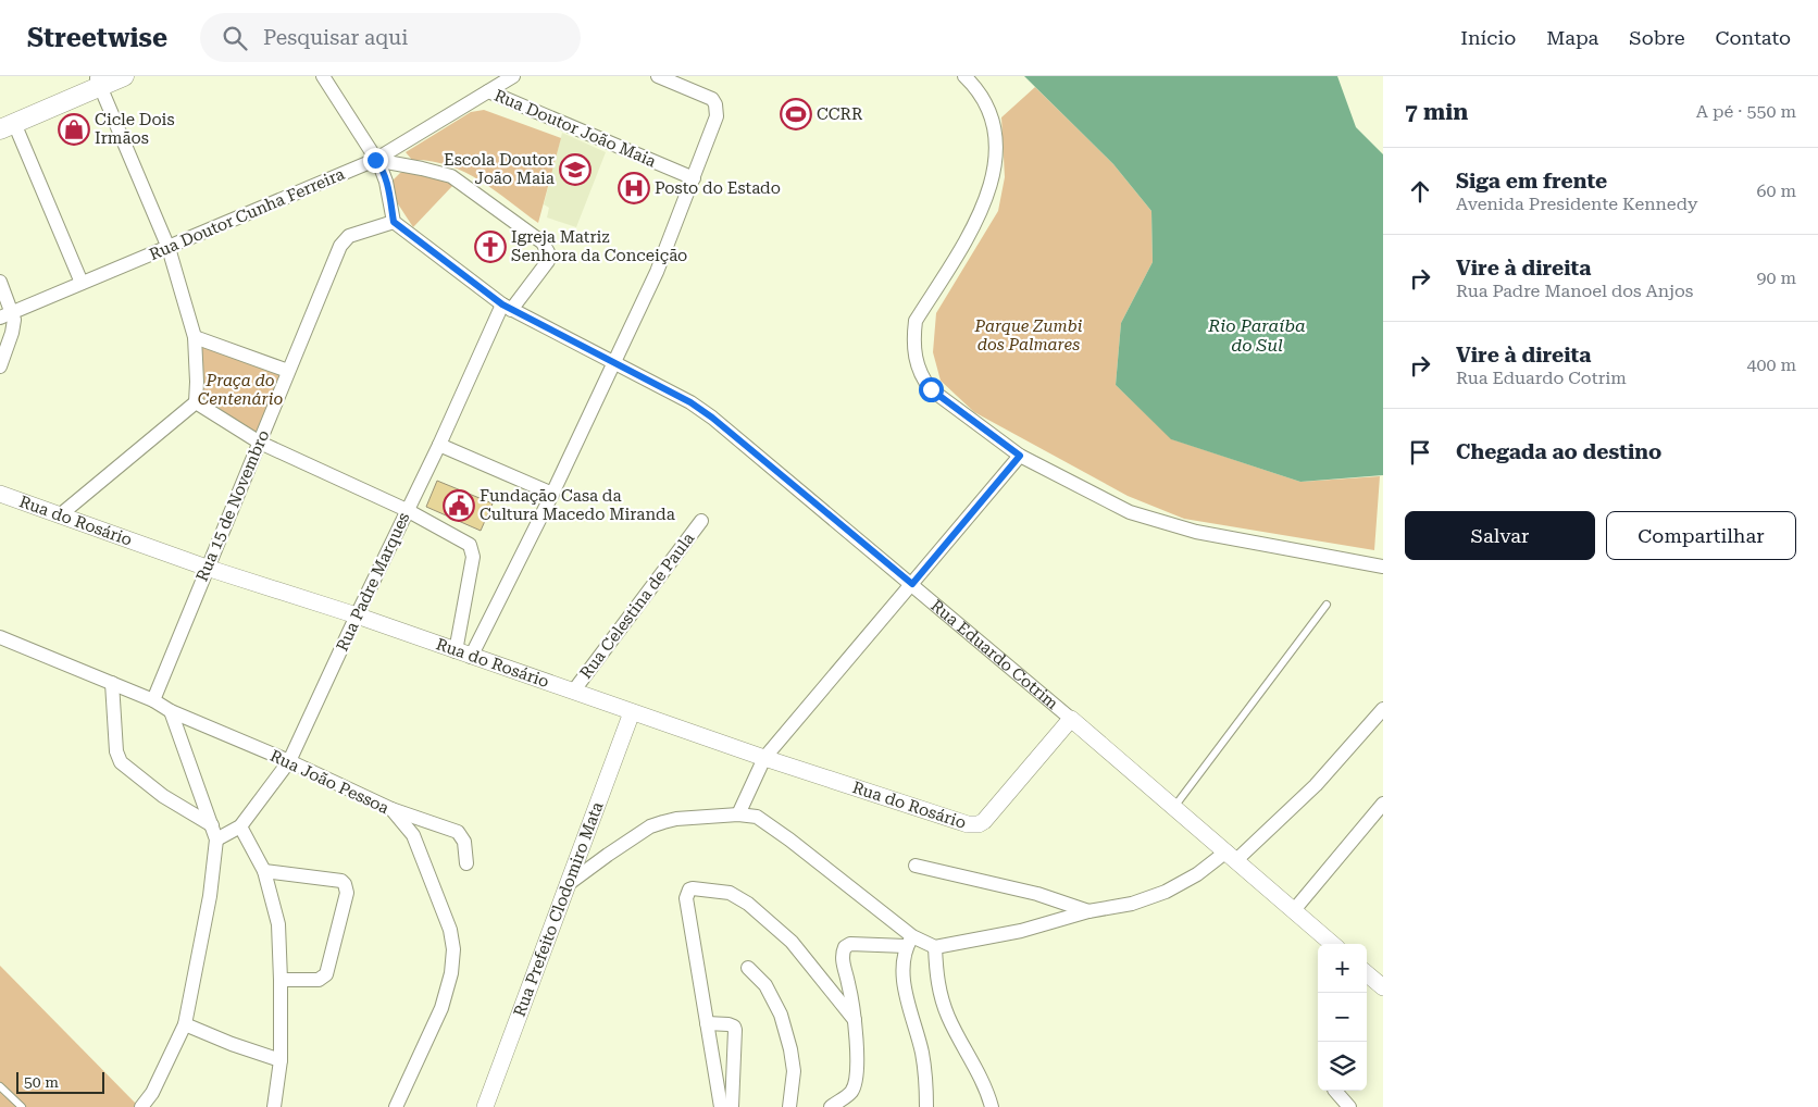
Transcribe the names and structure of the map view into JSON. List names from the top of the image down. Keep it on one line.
{"streets":{"street":["Rua Doutor João Maia","Rua Doutor Cunha Ferreira","Rua 15 de Novembro","Rua do Rosário","Rua Padre Marques","Rua Celestina de Paula","Rua Eduardo Cotrim","Rua João Pessoa","Rua Prefeito Clodomiro Mata"]},"crossings":[["Rua Doutor João Maia","Rua Doutor Cunha Ferreira"],["Rua Doutor Cunha Ferreira","Rua Padre Marques"],["Rua 15 de Novembro","Rua do Rosário"],["Rua 15 de Novembro","Rua Eduardo Cotrim"],["Rua 15 de Novembro","Rua João Pessoa"],["Rua do Rosário","Rua Padre Marques"],["Rua do Rosário","Rua Celestina de Paula"],["Rua do Rosário","Rua Eduardo Cotrim"],["Rua do Rosário","Rua Prefeito Clodomiro Mata"],["Rua Padre Marques","Rua Eduardo Cotrim"],["Rua Padre Marques","Rua João Pessoa"]],"water":["Rio Paraíba do Sul"],"parks":["Parque Zumbi dos Palmares","Praça do Centenário"],"places":{"sports":["CCRR"],"shop":["Cicle Dois Irmãos"],"school or university":["Escola Doutor João Maia"],"hospital":["Posto do Estado"],"church":["Igreja Matriz Senhora da Conceição"],"public building":["Fundação Casa da Cultura Macedo Miranda"]},"scale_bar":"50 m","page":{"header":"Streetwise","search":"Pesquisar aqui","nav":["Início","Mapa","Sobre","Contato"],"heading":["7 min","A pé · 550 m"],"list":[["Siga em frente","Avenida Presidente Kennedy","60 m"],["Vire à direita","Rua Padre Manoel dos Anjos","90 m"],["Vire à direita","Rua Eduardo Cotrim","400 m"],"Chegada ao destino"],"buttons":["Salvar","Compartilhar"],"map_buttons":["+","−"],"scale":"50 m"}}
